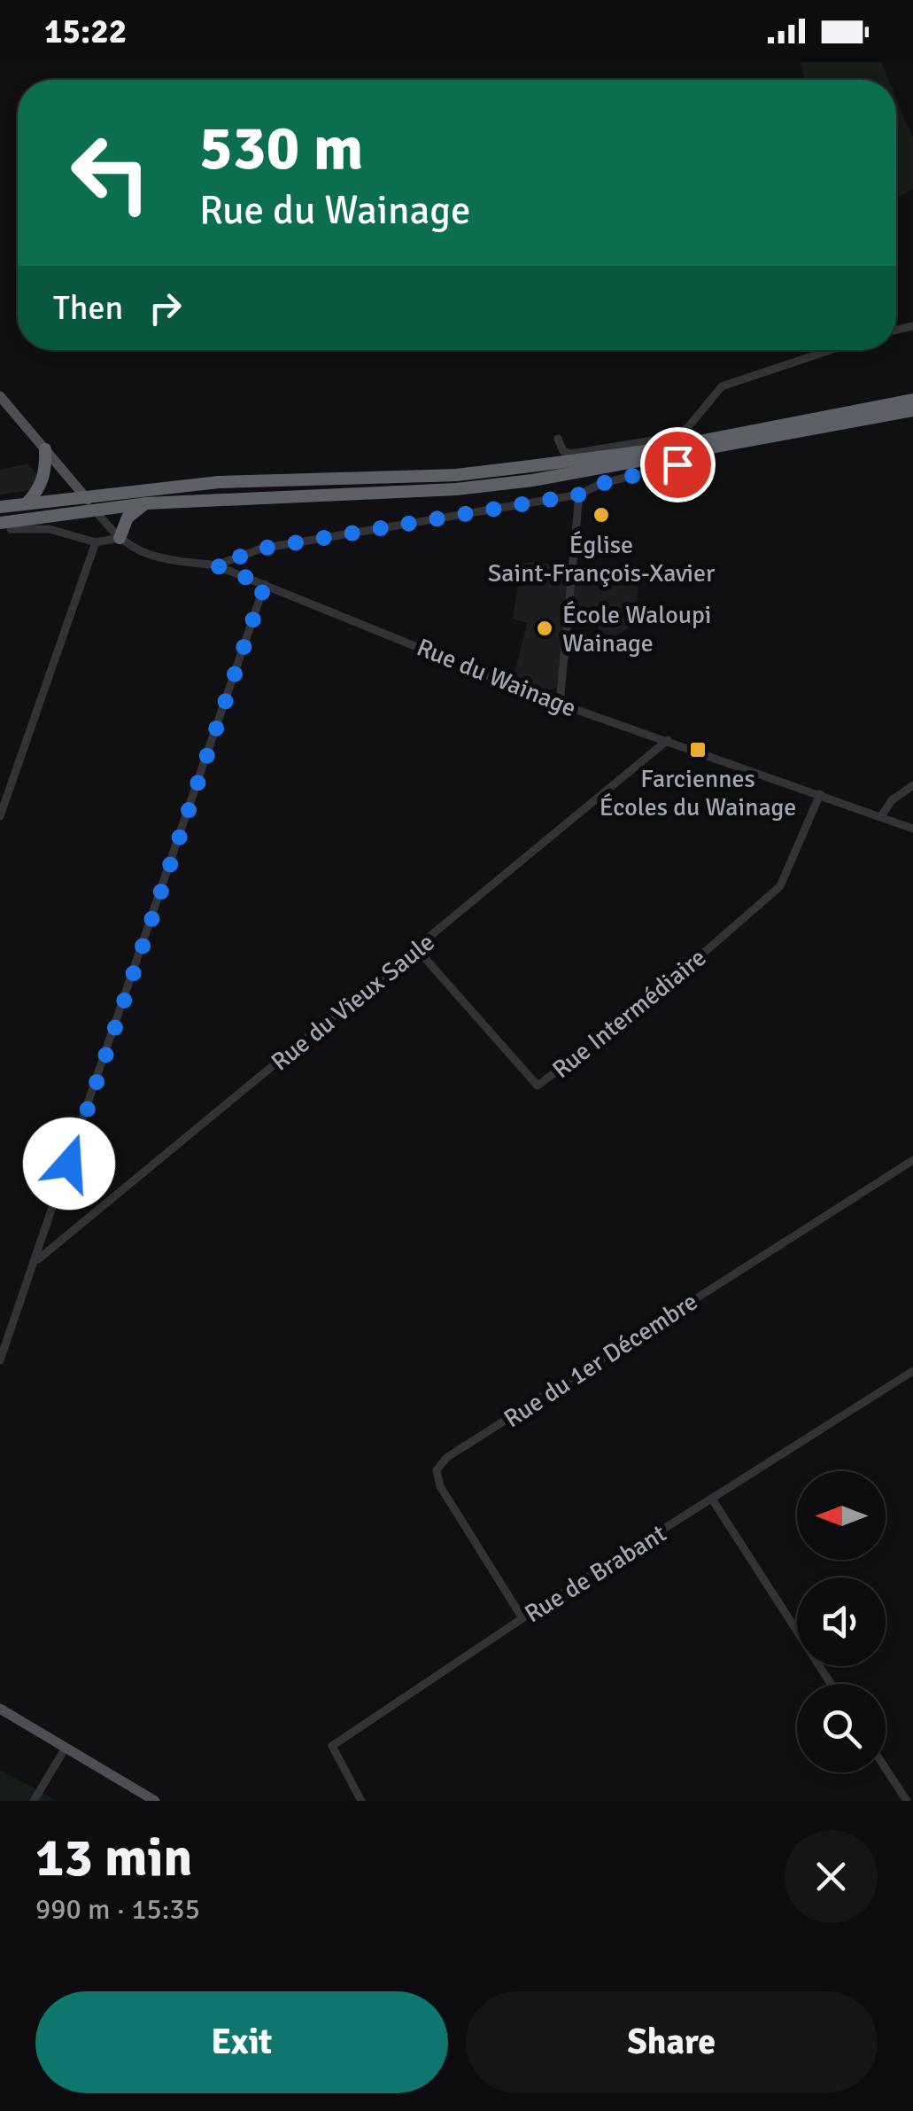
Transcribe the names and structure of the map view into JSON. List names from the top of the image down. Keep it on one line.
{"streets":{"street":["Rue du Wainage","Rue du Vieux Saule","Rue Intermédiaire","Rue du 1er Décembre","Rue de Brabant"]},"crossings":[["Rue du Wainage","Rue du Vieux Saule"],["Rue du Wainage","Rue Intermédiaire"],["Rue du Vieux Saule","Rue Intermédiaire"],["Rue du 1er Décembre","Rue de Brabant"]],"places":{"other":["Église Saint-François-Xavier","École Waloupi Wainage"],"transit":["Farciennes Écoles du Wainage"]},"north":"left","page":{"status":"15:22","turn":["530 m","Rue du Wainage"],"then":"Then","heading":["13 min","990 m · 15:35"],"buttons":["Exit","Share"]}}
